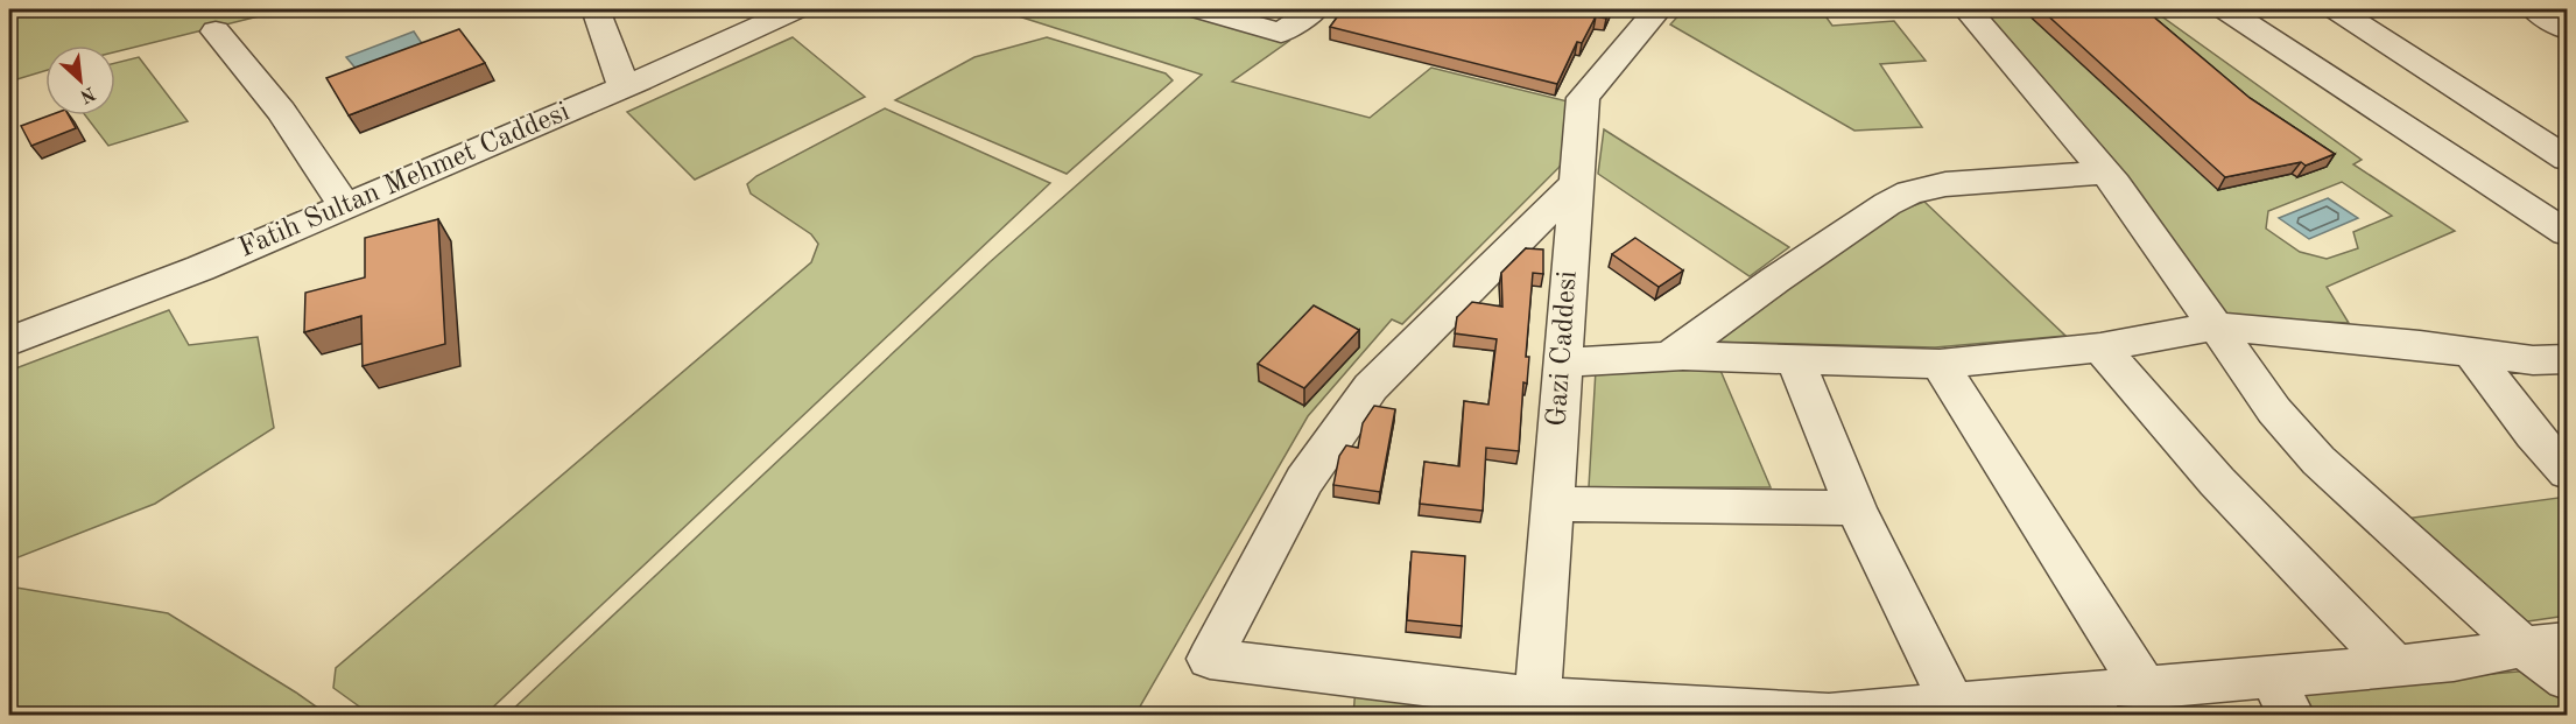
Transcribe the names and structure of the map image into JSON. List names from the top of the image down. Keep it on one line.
{"streets":{"street":["Fatih Sultan Mehmet Caddesi","Gazi Caddesi"]},"north":"bottom right"}
